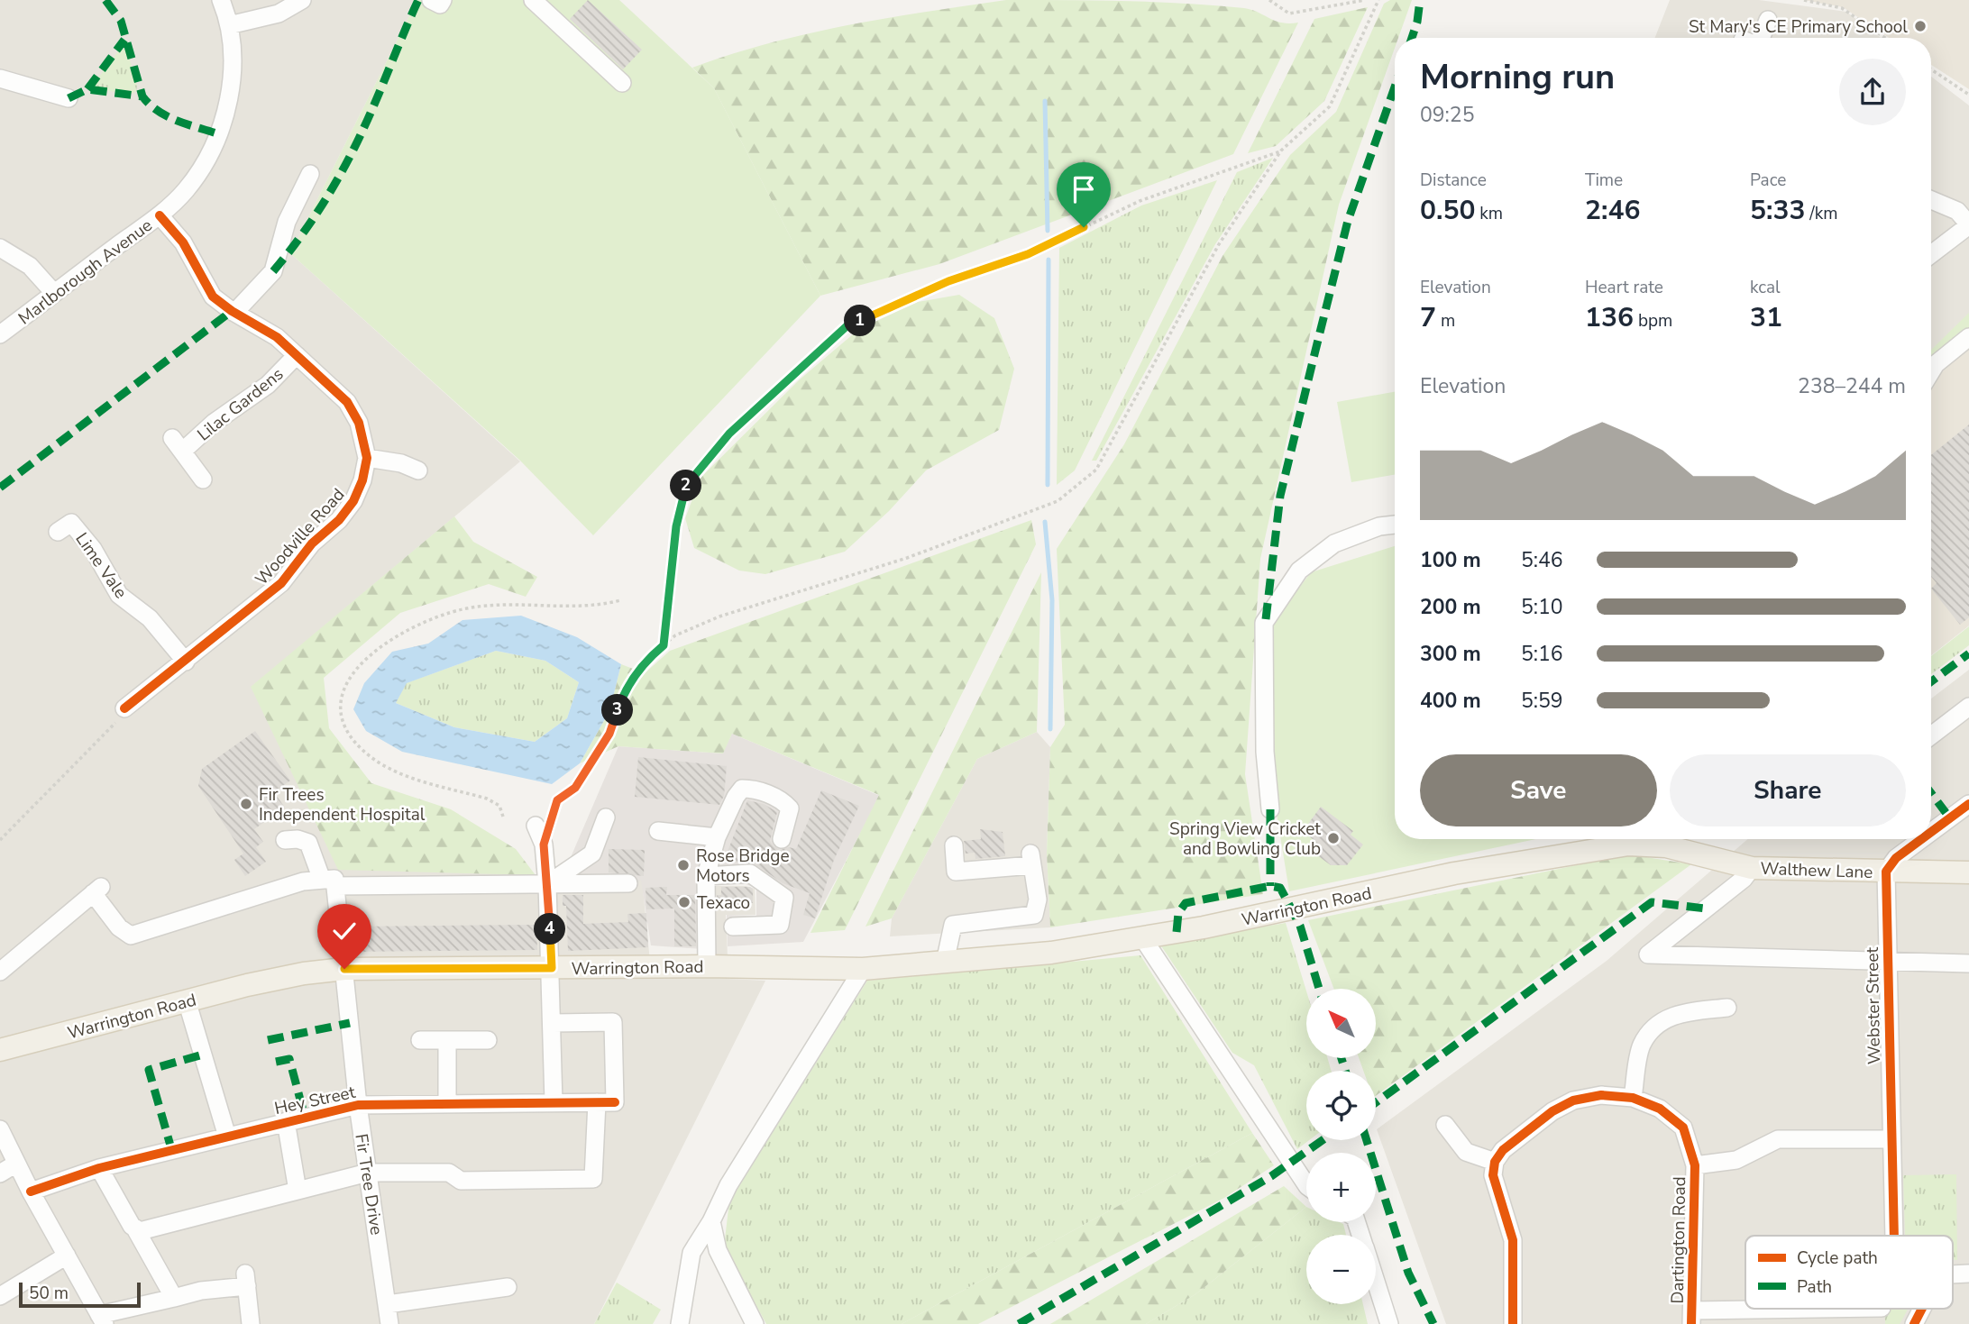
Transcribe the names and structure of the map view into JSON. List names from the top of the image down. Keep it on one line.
{"streets":{"main road":["Walthew Lane","Warrington Road"],"street":["Marlborough Avenue","Lilac Gardens","Woodville Road","Lime Vale","Webster Street","Hey Street","Fir Tree Drive","Dartington Road"]},"crossings":[["Marlborough Avenue","Woodville Road"],["Lilac Gardens","Woodville Road"],["Woodville Road","Lime Vale"],["Walthew Lane","Warrington Road"],["Walthew Lane","Webster Street"],["Warrington Road","Fir Tree Drive"],["Hey Street","Fir Tree Drive"]],"places":["St Mary's CE Primary School","Fir Trees Independent Hospital","Spring View Cricket and Bowling Club","Rose Bridge Motors","Texaco"],"legend":["Cycle path","Path"],"scale_bar":"50 m","north":"top left","page":{"heading":["Morning run","09:25"],"stats":[["Distance","0.50 km"],["Time","2:46"],["Pace","5:33 /km"],["Elevation","7 m"],["Heart rate","136 bpm"],["kcal","31"]],"pins":["1","2","3","4"],"chart":["Elevation","238–244 m"],"list":[{"name":"100 m","note":"5:46"},{"name":"200 m","note":"5:10"},{"name":"300 m","note":"5:16"},{"name":"400 m","note":"5:59"}],"buttons":["Save","Share"],"map_buttons":["+","−"],"scale":"50 m"}}
